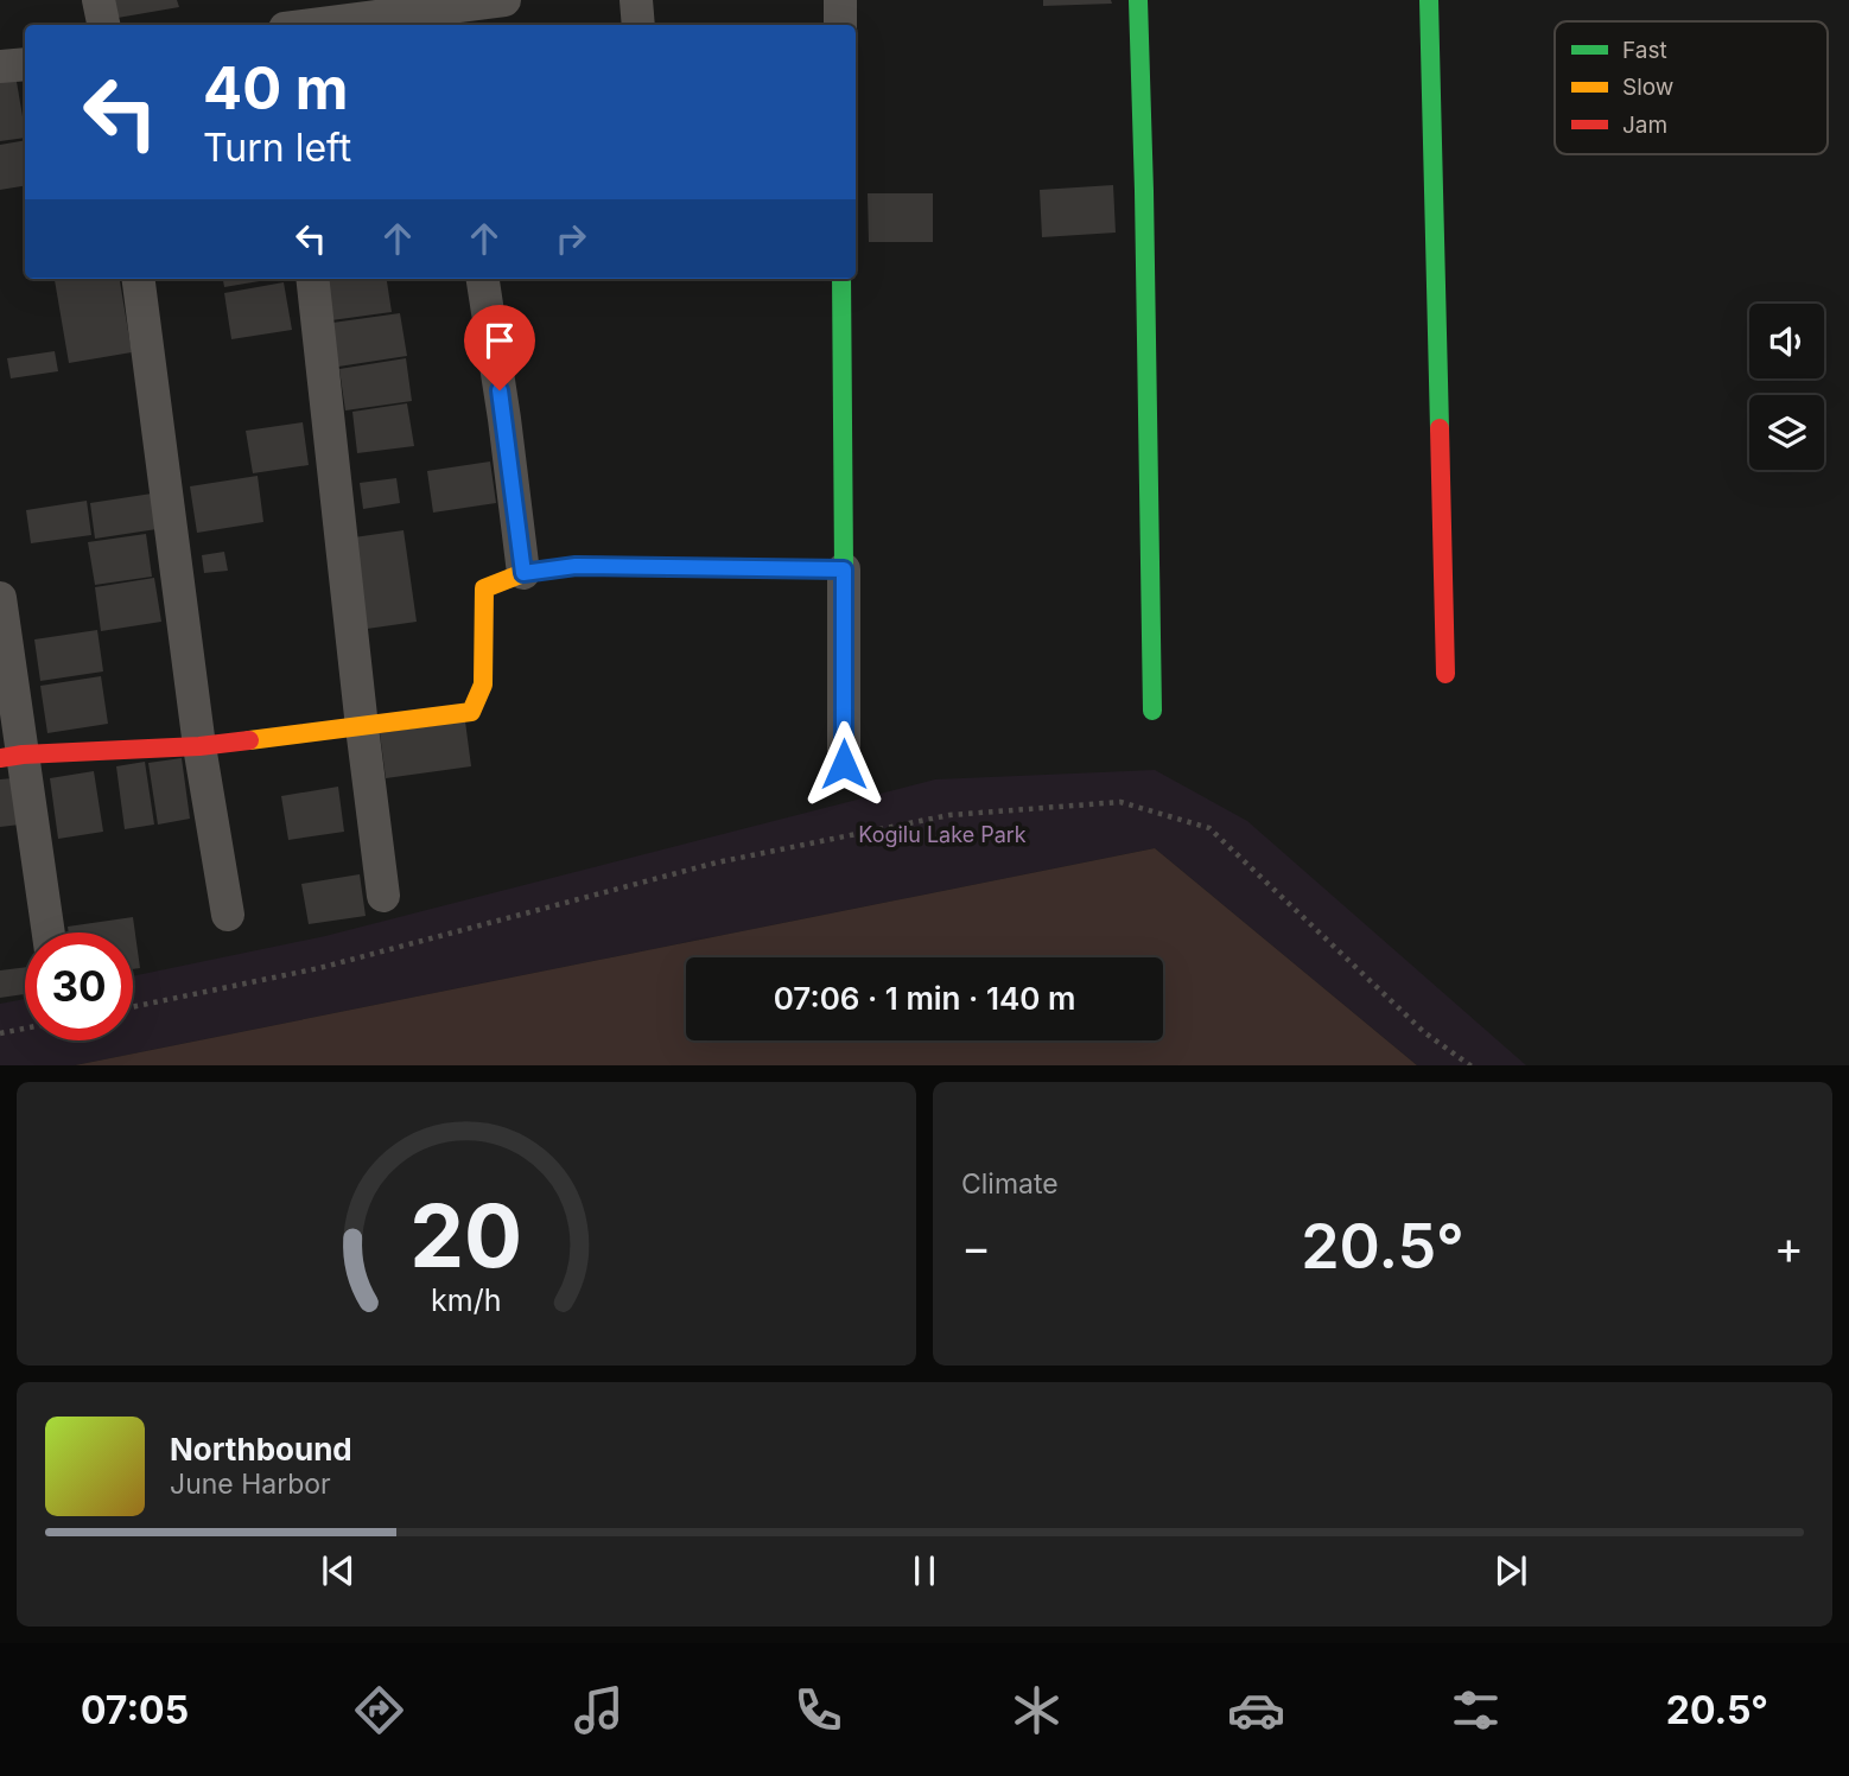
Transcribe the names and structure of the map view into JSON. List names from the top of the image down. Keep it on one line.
{"parks":["Kogilu Lake Park"],"legend":["Fast","Slow","Jam"],"page":{"turn":["40 m","Turn left"],"limit":"30","trip":"07:06 · 1 min · 140 m","tile":"Climate","heat":["−","20.5°","+"],"song":["Northbound","June Harbor"],"tabs":["07:05","20.5°"],"gauge":["20","km/h"]}}
